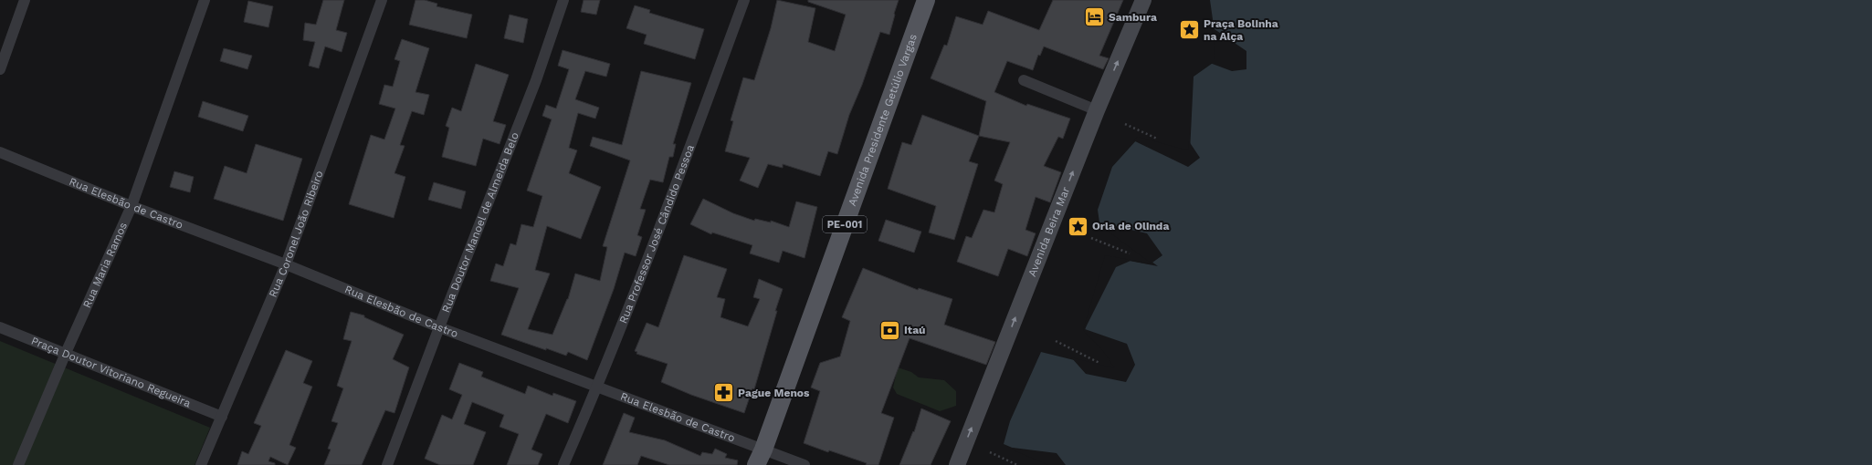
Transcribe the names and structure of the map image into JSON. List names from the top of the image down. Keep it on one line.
{"streets":{"main road":["Avenida Presidente Getúlio Vargas","PE-001","Avenida Beira Mar"],"street":["Rua Elesbão de Castro","Rua Doutor Manoel de Almeida Belo","Rua Professor José Cândido Pessoa","Rua Coronel João Ribeiro","Rua Maria Ramos","Praça Doutor Vitoriano Regueira"]},"crossings":[["Avenida Presidente Getúlio Vargas","Rua Elesbão de Castro"],["Rua Elesbão de Castro","Rua Doutor Manoel de Almeida Belo"],["Rua Elesbão de Castro","Rua Professor José Cândido Pessoa"],["Rua Elesbão de Castro","Rua Coronel João Ribeiro"],["Rua Elesbão de Castro","Rua Maria Ramos"],["Rua Coronel João Ribeiro","Praça Doutor Vitoriano Regueira"],["Rua Maria Ramos","Praça Doutor Vitoriano Regueira"]],"one_way":["Avenida Beira Mar"],"places":{"hotel":["Sambura"],"place":["Praça Bolinha na Alça","Orla de Olinda"],"bank":["Itaú"],"pharmacy":["Pague Menos"]}}
